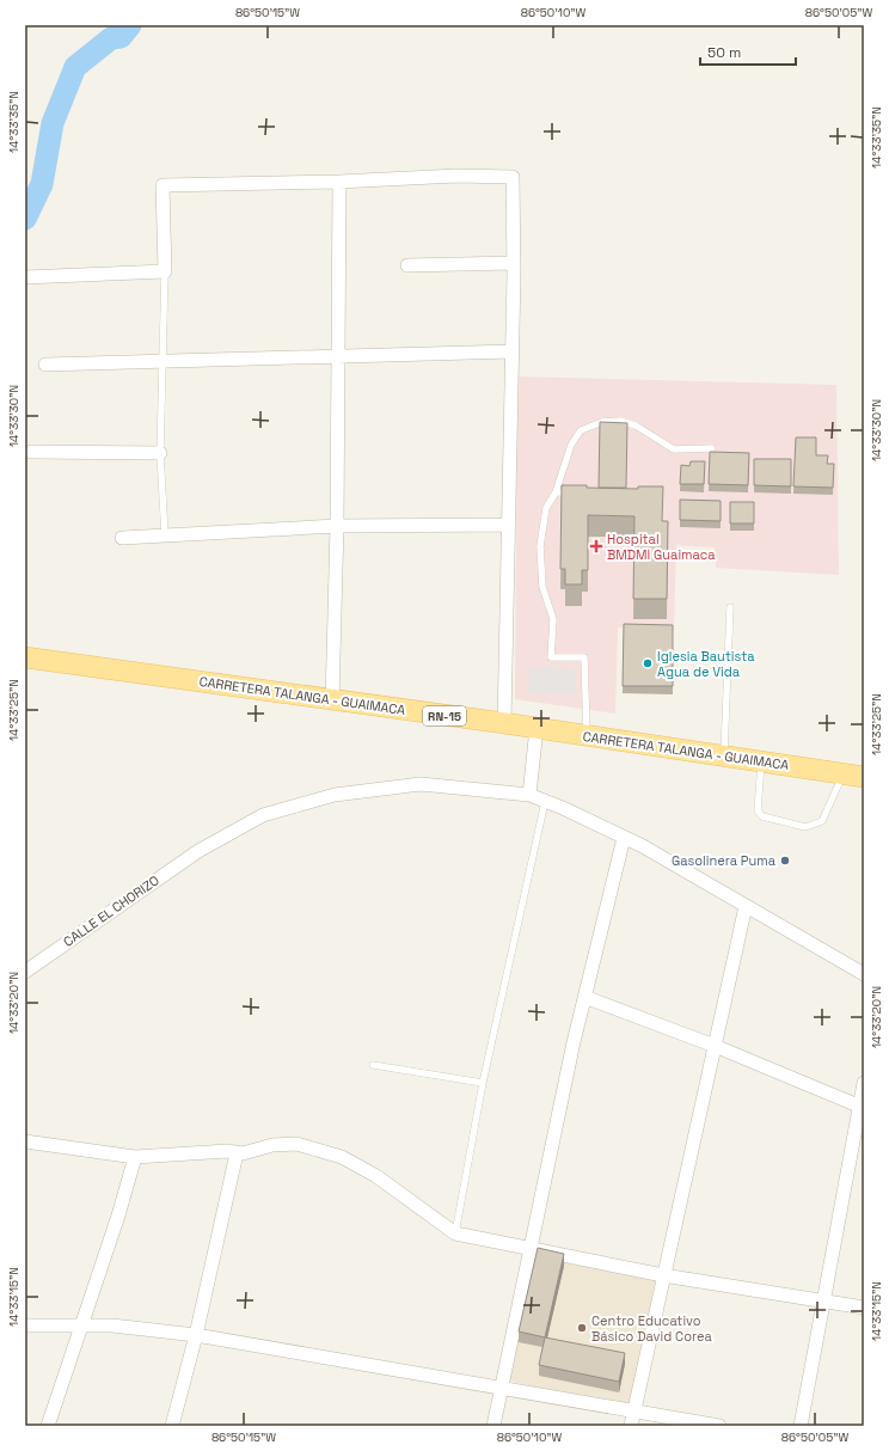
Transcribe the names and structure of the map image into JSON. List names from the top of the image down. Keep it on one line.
{"streets":{"main road":["CARRETERA TALANGA - GUAIMACA","RN-15"],"street":["CALLE EL CHORIZO"]},"places":{"health":["Hospital BMDMI Guaimaca"],"other":["Iglesia Bautista Agua de Vida","Gasolinera Puma","Centro Educativo Básico David Corea"]},"scale_bar":"50 m","coordinates":["86°50'15\"W","86°50'10\"W","86°50'05\"W","14°33'35\"N","14°33'30\"N","14°33'25\"N","14°33'20\"N","14°33'15\"N"]}
